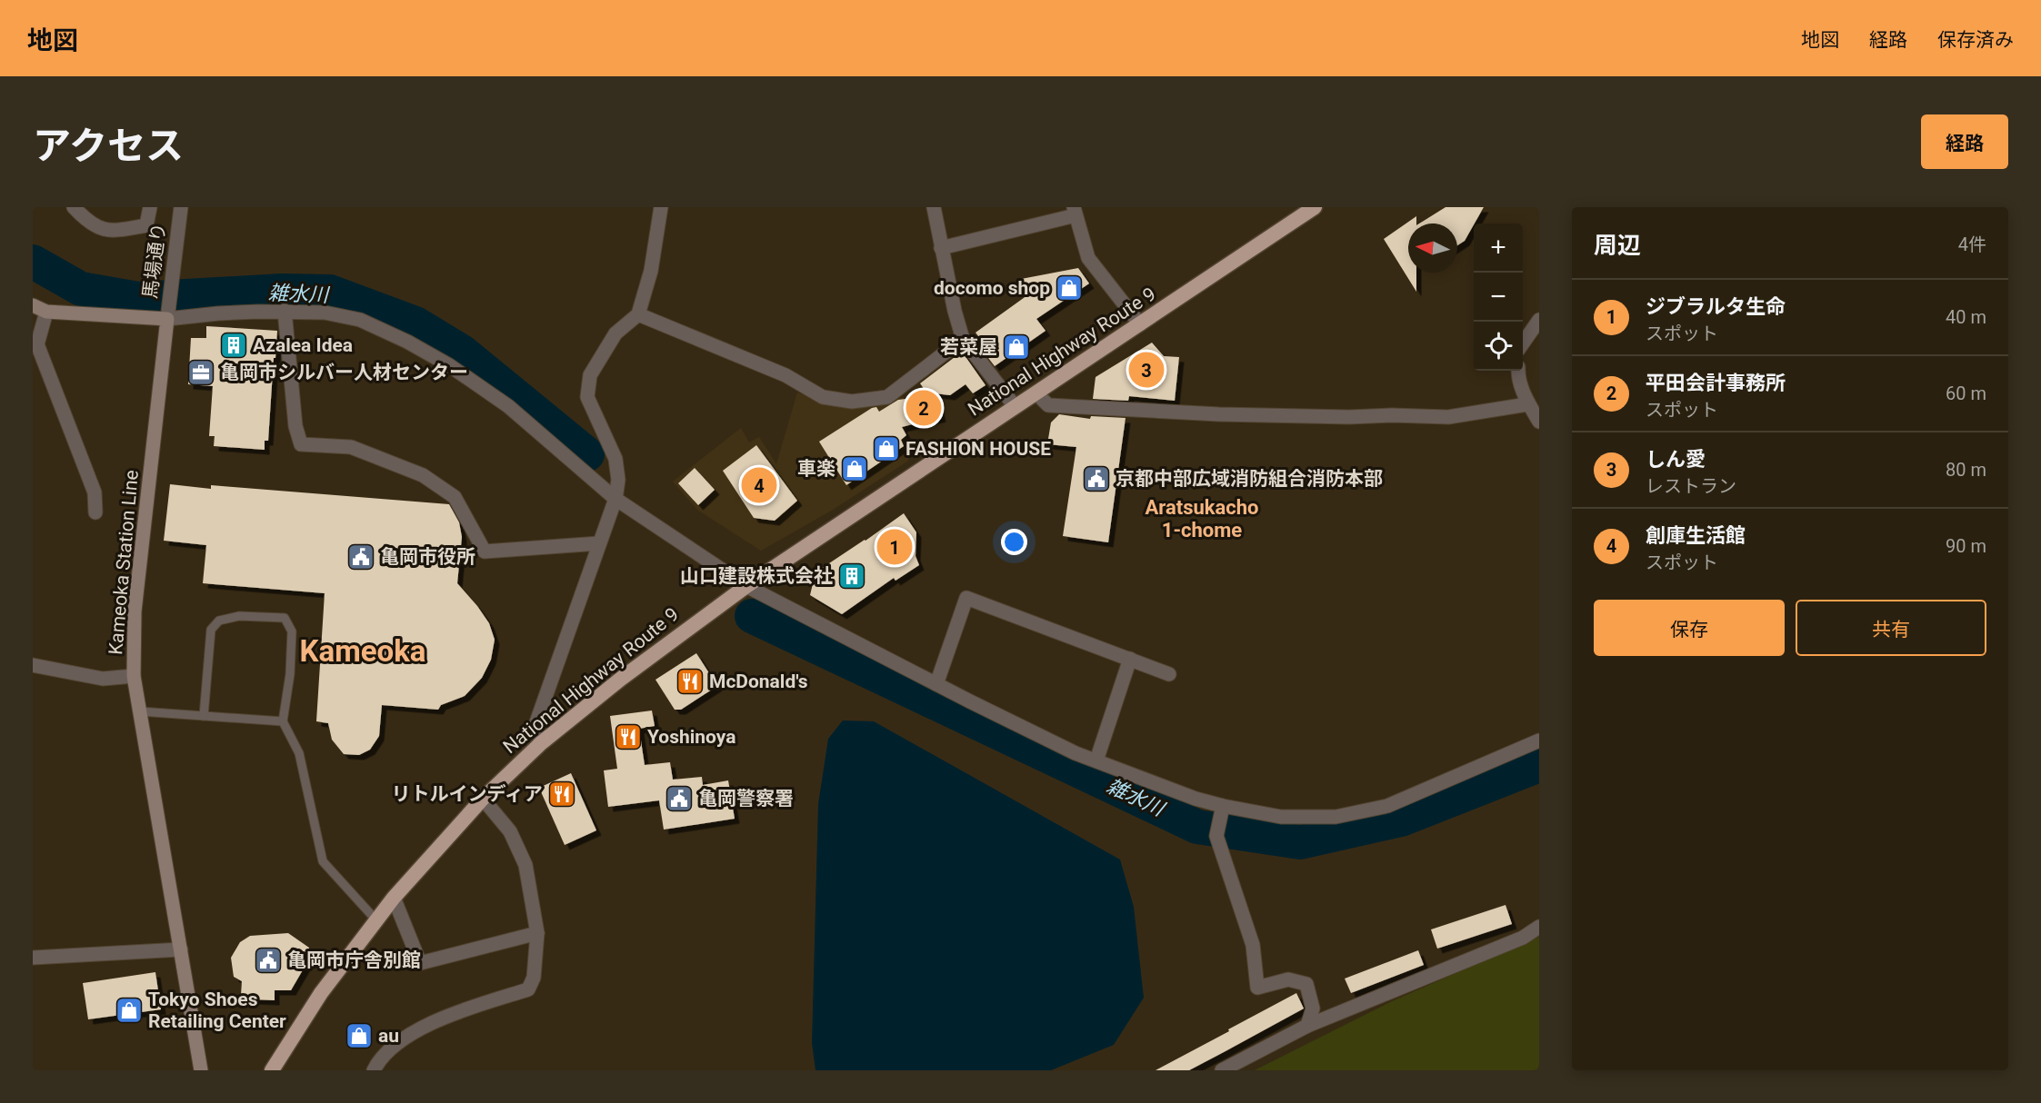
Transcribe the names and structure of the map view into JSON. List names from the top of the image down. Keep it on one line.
{"streets":{"highway":["National Highway Route 9"],"main road":["Kameoka Station Line"],"street":["馬場通り"]},"crossings":[["馬場通り","Kameoka Station Line"]],"districts":["Aratsukacho 1-chome","Kameoka"],"water":["雑水川"],"places":{"shop":["docomo shop","若菜屋","FASHION HOUSE","車楽","Tokyo Shoes Retailing Center","au"],"building":["Azalea Idea","山口建設株式会社"],"office":["亀岡市シルバー人材センター"],"public building":["京都中部広域消防組合消防本部","亀岡市役所","亀岡警察署","亀岡市庁舎別館"],"restaurant":["McDonald's","Yoshinoya","リトルインディア"]},"north":"left","page":{"header":"地図","nav":["地図","経路","保存済み"],"title":"アクセス","buttons":["経路",["保存","共有"]],"heading":["周辺","4件"],"map_buttons":["+","−"],"list":[{"mark":"1","name":"ジブラルタ生命","note":"スポット","value":"40 m"},{"mark":"2","name":"平田会計事務所","note":"スポット","value":"60 m"},{"mark":"3","name":"しん愛","note":"レストラン","value":"80 m"},{"mark":"4","name":"創庫生活館","note":"スポット","value":"90 m"}],"pins":["3","2","4","1"]}}
